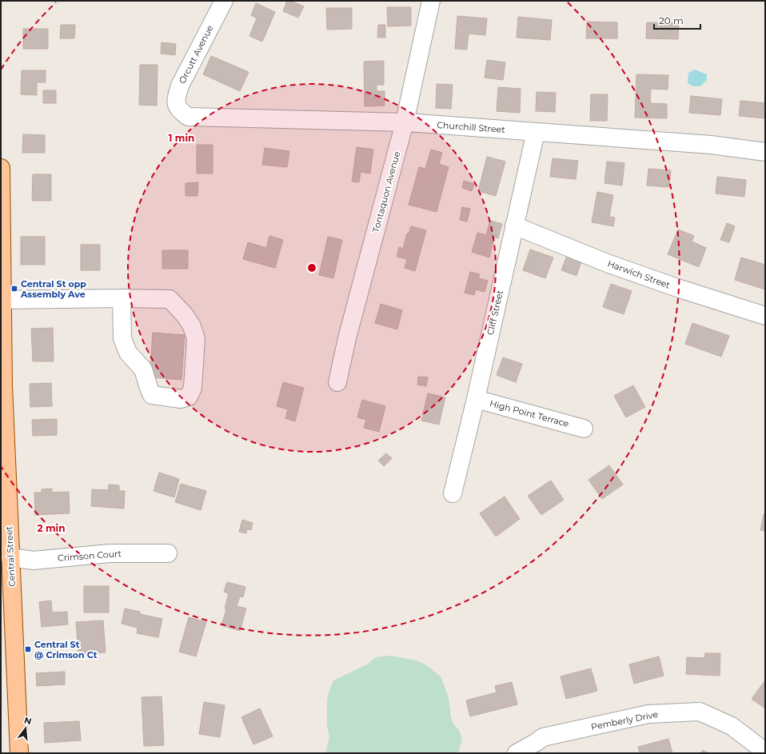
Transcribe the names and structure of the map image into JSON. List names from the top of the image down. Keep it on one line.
{"streets":{"main road":["Central Street"],"street":["Orcutt Avenue","Churchill Street","Tontaquon Avenue","Harwich Street","Cliff Street","High Point Terrace","Crimson Court","Pemberly Drive"]},"crossings":[["Orcutt Avenue","Churchill Street"],["Churchill Street","Tontaquon Avenue"],["Churchill Street","Cliff Street"],["Harwich Street","Cliff Street"],["Cliff Street","High Point Terrace"],["Crimson Court","Central Street"]],"places":{"transit":["Central St opp Assembly Ave","Central St @ Crimson Ct"]},"scale_bar":"20 m","north":"top","rings":["1 min","2 min"]}
